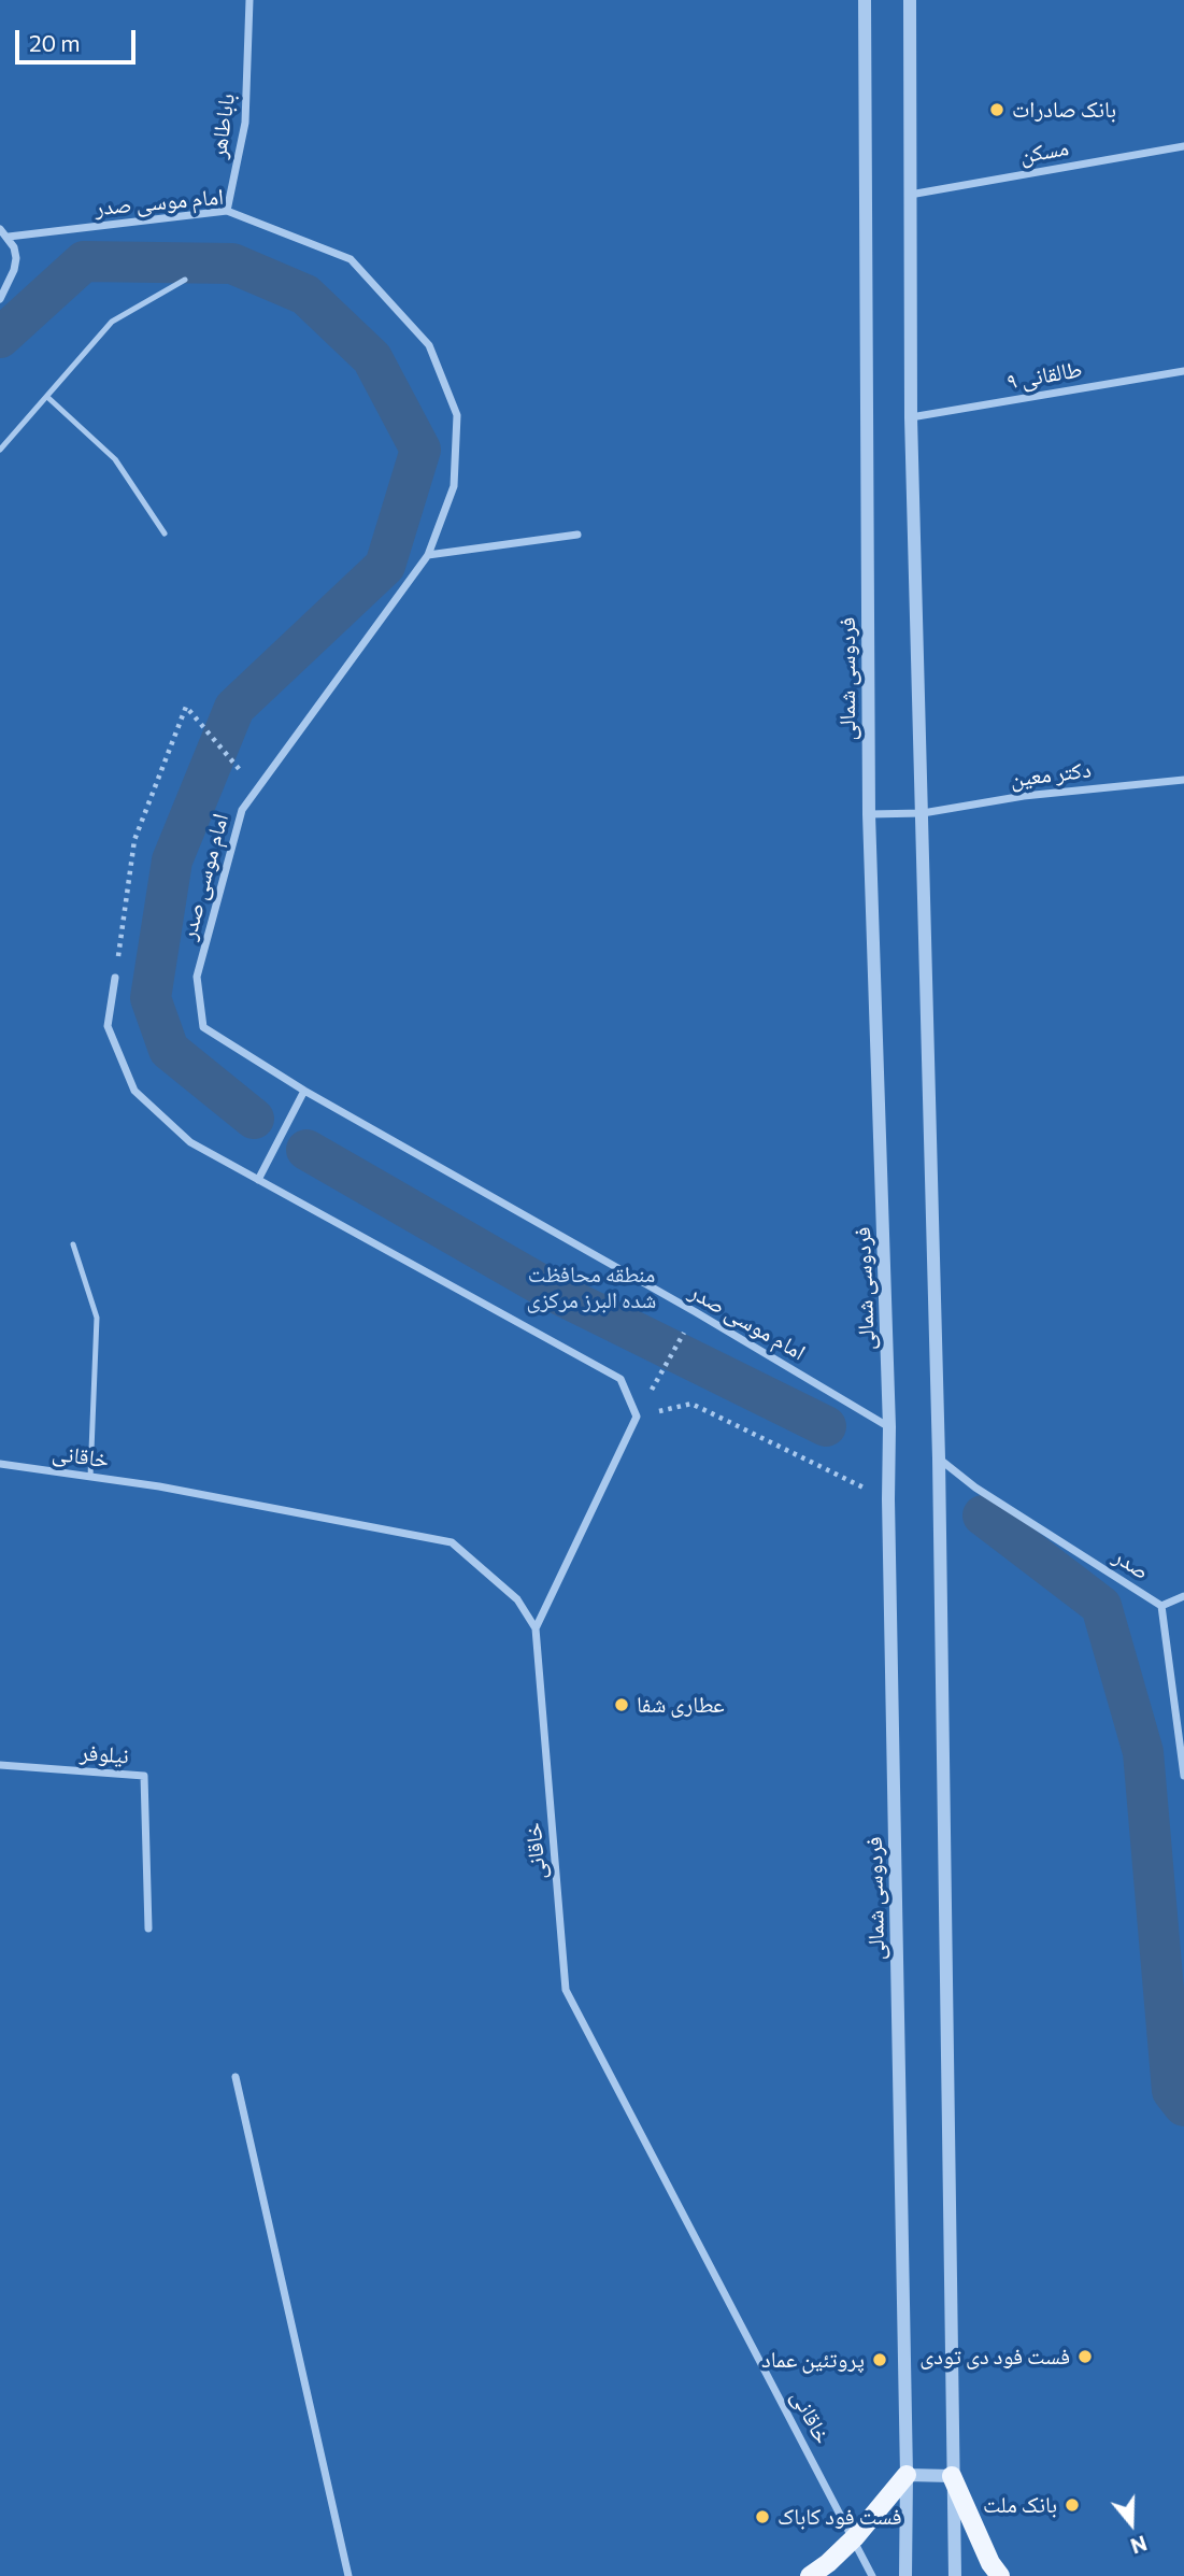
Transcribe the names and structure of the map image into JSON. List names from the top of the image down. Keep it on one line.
{"streets":{"street":["باباطاهر","مسکن","امام موسی صدر","طالقانی ۹","فردوسی شمالی","دکتر معین","خاقانی","صدر","نیلوفر"]},"crossings":[["باباطاهر","امام موسی صدر"],["امام موسی صدر","فردوسی شمالی"],["فردوسی شمالی","دکتر معین"]],"parks":["منطقه محافظت شده البرز مرکزی"],"places":["بانک صادرات","عطاری شفا","فست فود دی تودی","پروتئین عماد","بانک ملت","فست فود کاباک"],"scale_bar":"20 m","north":"bottom"}
